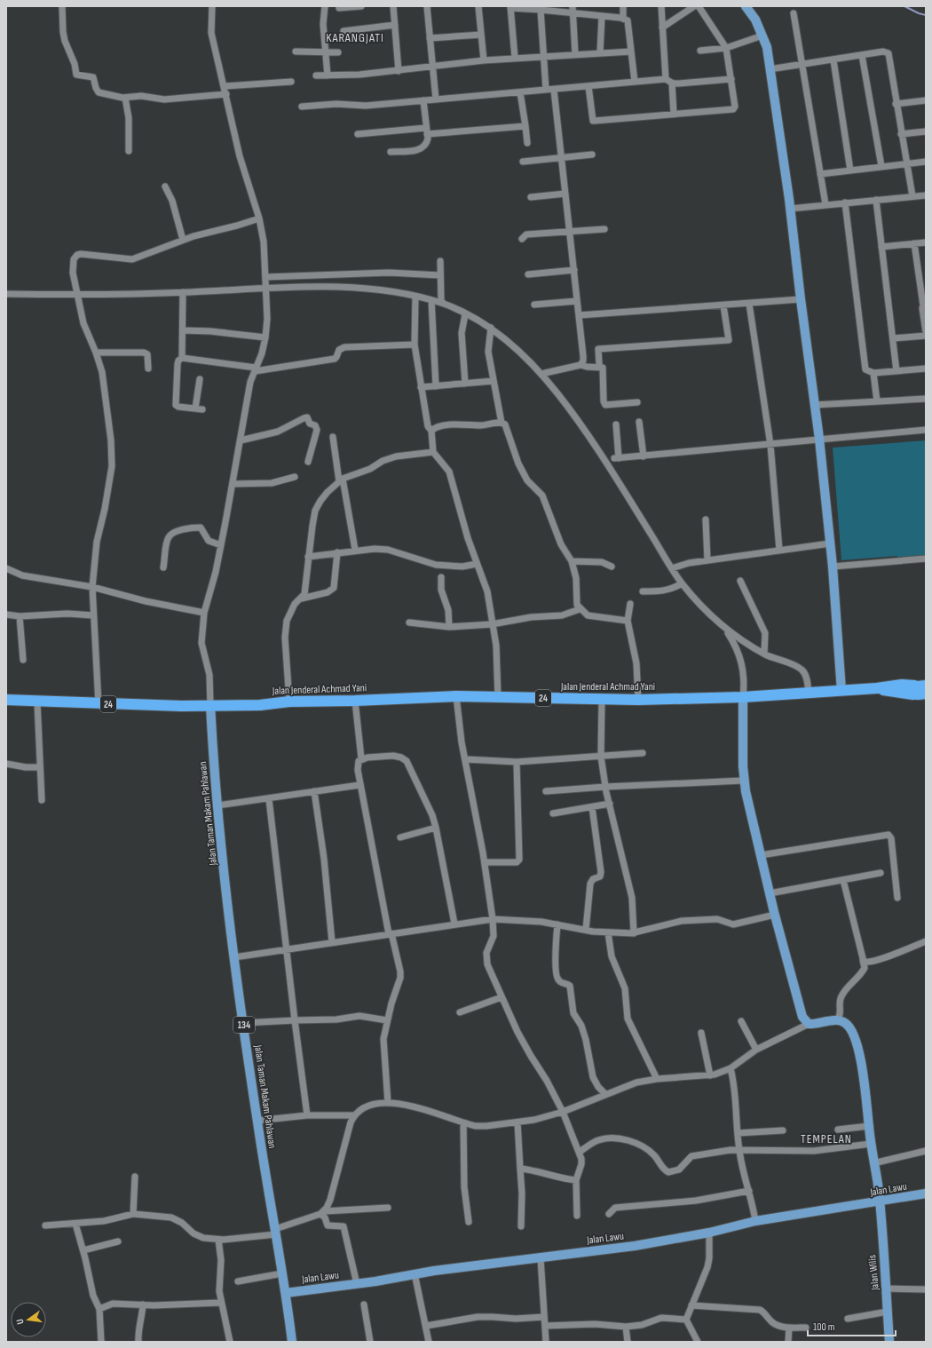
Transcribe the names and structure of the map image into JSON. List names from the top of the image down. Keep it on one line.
{"streets":{"highway":["Jalan Jenderal Achmad Yani","24"],"main road":["Jalan Taman Makam Pahlawan","134","Jalan Lawu","Jalan Wilis"]},"crossings":[["Jalan Jenderal Achmad Yani","24"],["Jalan Jenderal Achmad Yani","Jalan Taman Makam Pahlawan"],["24","Jalan Taman Makam Pahlawan"],["Jalan Taman Makam Pahlawan","Jalan Lawu"],["Jalan Lawu","Jalan Wilis"]],"districts":["KARANGJATI","TEMPELAN"],"scale_bar":"100 m","north":"left"}
